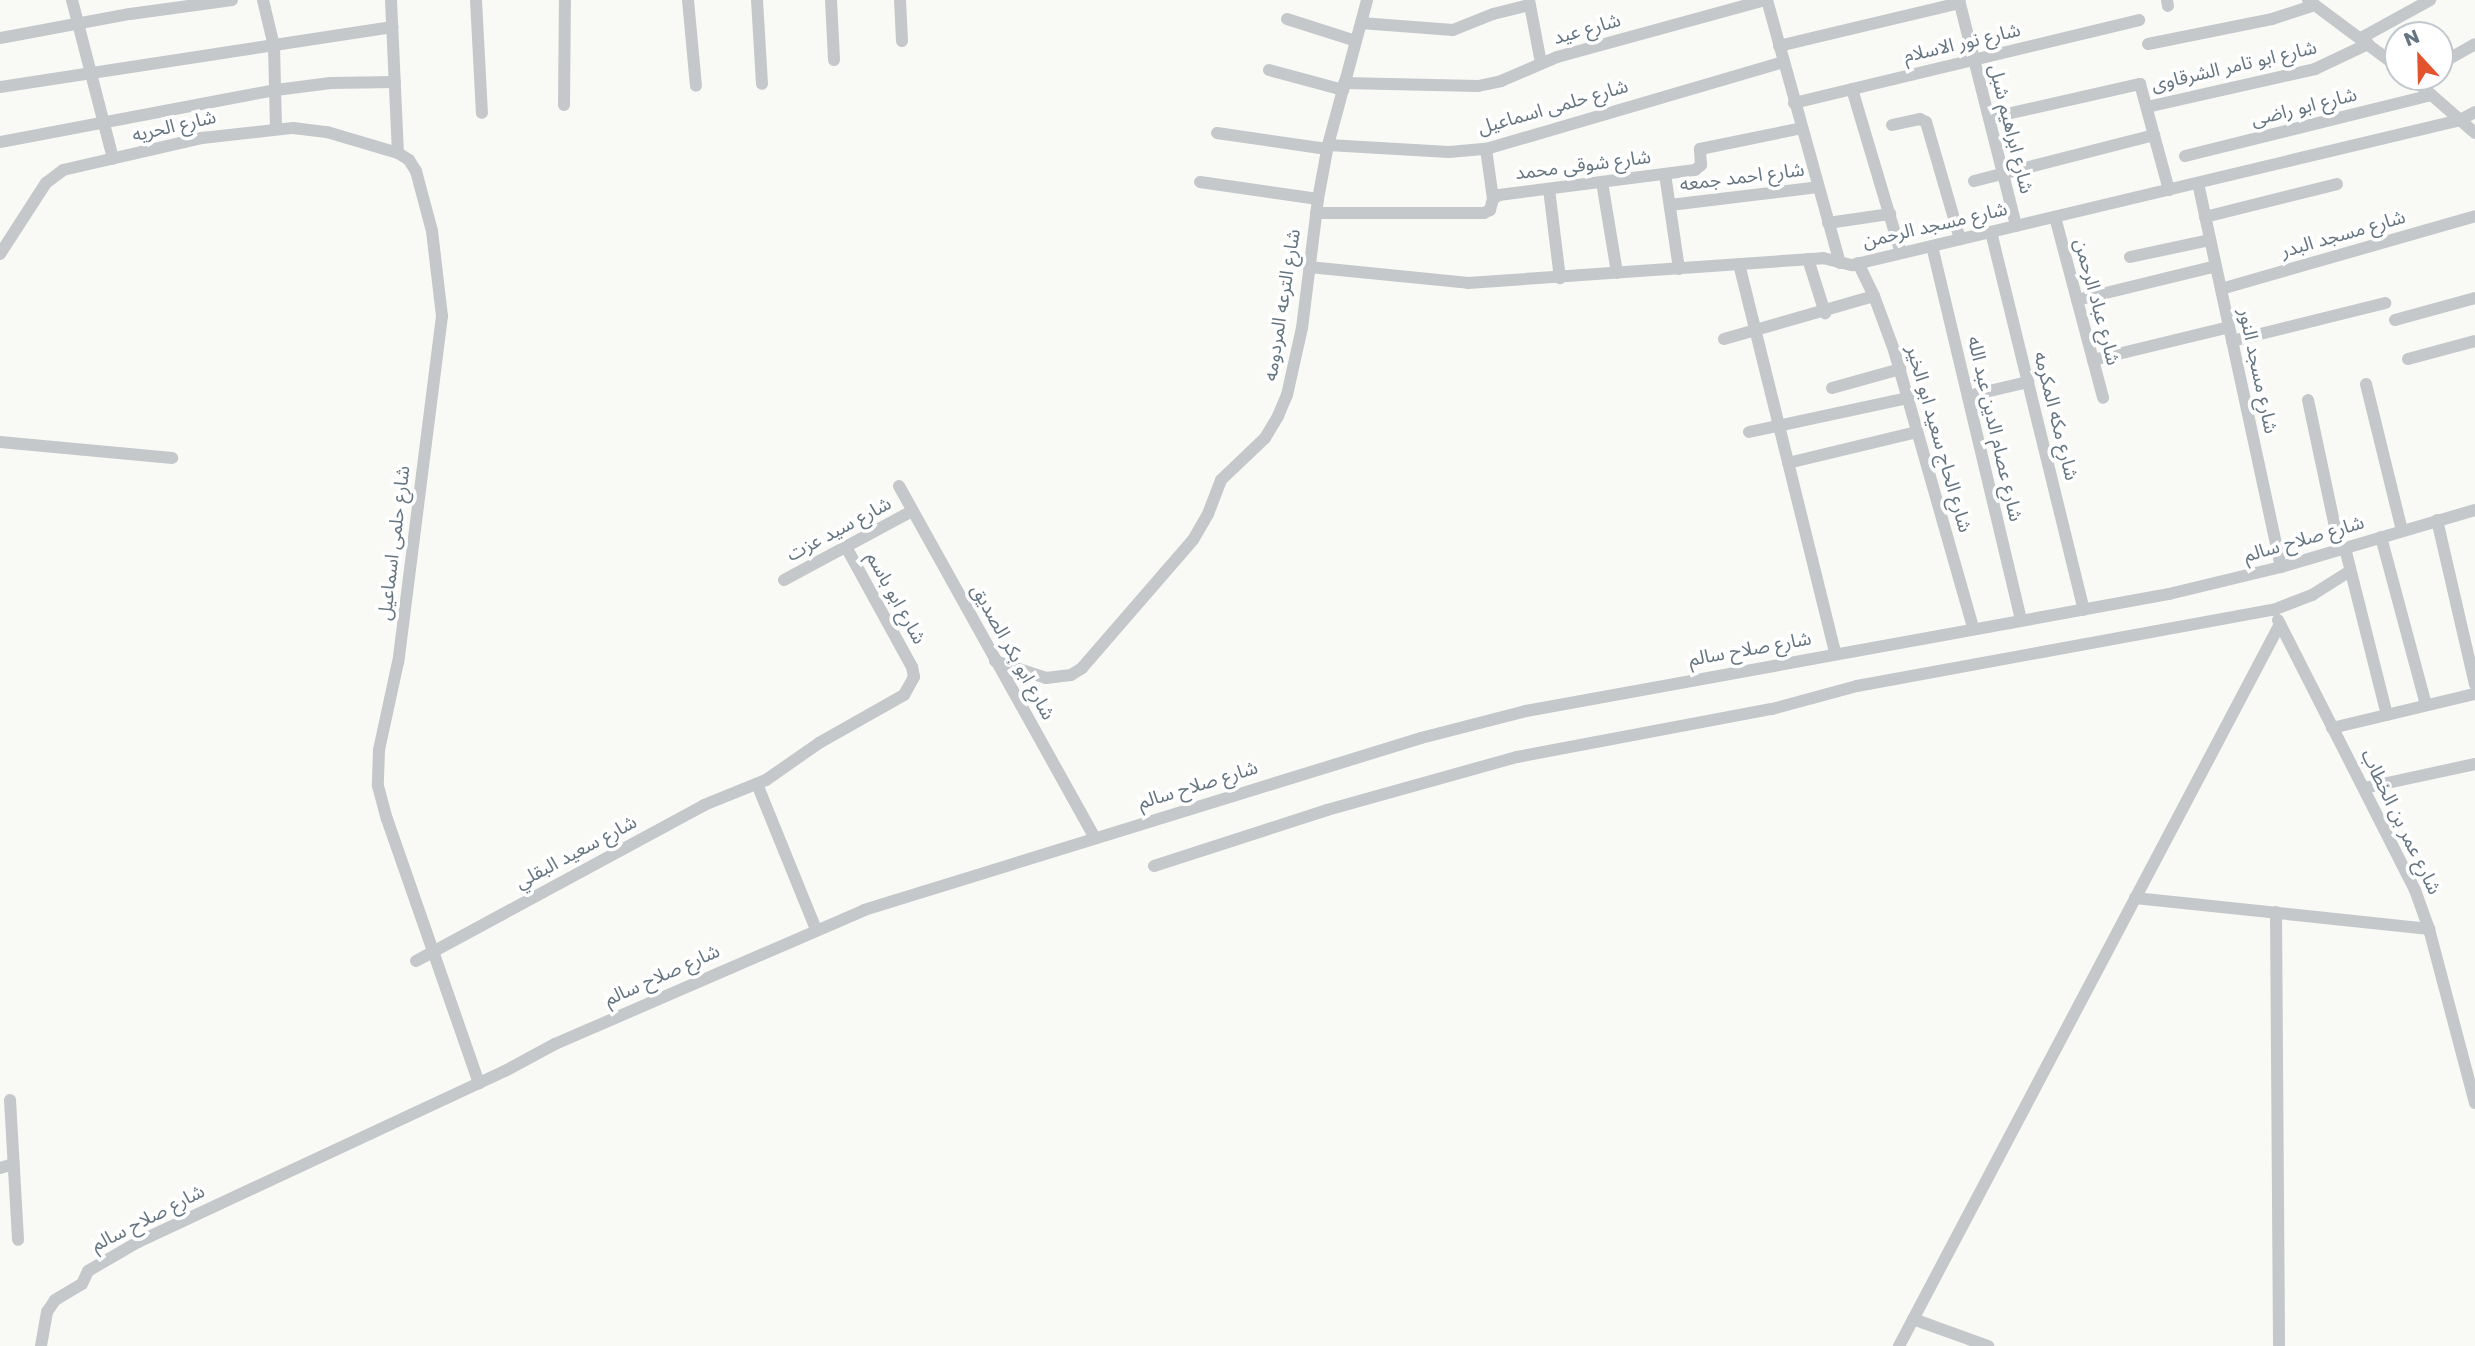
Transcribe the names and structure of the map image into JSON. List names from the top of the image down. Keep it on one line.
{"streets":{"street":["شارع عيد","شارع نور الاسلام","شارع ابو تامر الشرقاوى","شارع حلمى اسماعيل","شارع ابو راضى","شارع الحريه","شارع ابراهيم شبل","شارع شوقى محمد","شارع احمد جمعه","شارع مسجد الرحمن","شارع مسجد البدر","شارع عباد الرحمن","شارع الترعه المردومه","شارع مسجد النور","شارع مكه المكرمه","شارع عصام الدين عبد الله","شارع الحاج سعيد ابو الخير","شارع سيد عزت","شارع صلاح سالم","شارع ابو باسم","شارع ابو بكر الصديق","شارع عمر بن الخطاب","شارع سعيد البقلي"]},"crossings":[["شارع عيد","شارع الترعه المردومه"],["شارع نور الاسلام","شارع ابراهيم شبل"],["شارع ابو تامر الشرقاوى","شارع ابراهيم شبل"],["شارع حلمى اسماعيل","شارع الحريه"],["شارع حلمى اسماعيل","شارع الترعه المردومه"],["شارع حلمى اسماعيل","شارع صلاح سالم"],["شارع حلمى اسماعيل","شارع سعيد البقلي"],["شارع ابراهيم شبل","شارع مسجد الرحمن"],["شارع شوقى محمد","شارع الترعه المردومه"],["شارع مسجد الرحمن","شارع عباد الرحمن"],["شارع مسجد الرحمن","شارع الترعه المردومه"],["شارع مسجد الرحمن","شارع مسجد النور"],["شارع مسجد الرحمن","شارع مكه المكرمه"],["شارع مسجد الرحمن","شارع عصام الدين عبد الله"],["شارع مسجد الرحمن","شارع الحاج سعيد ابو الخير"],["شارع مسجد البدر","شارع مسجد النور"],["شارع الترعه المردومه","شارع ابو بكر الصديق"],["شارع مسجد النور","شارع صلاح سالم"],["شارع مكه المكرمه","شارع صلاح سالم"],["شارع عصام الدين عبد الله","شارع صلاح سالم"],["شارع الحاج سعيد ابو الخير","شارع صلاح سالم"],["شارع سيد عزت","شارع ابو باسم"],["شارع سيد عزت","شارع ابو بكر الصديق"],["شارع صلاح سالم","شارع ابو بكر الصديق"],["شارع ابو باسم","شارع سعيد البقلي"]],"north":"top"}
